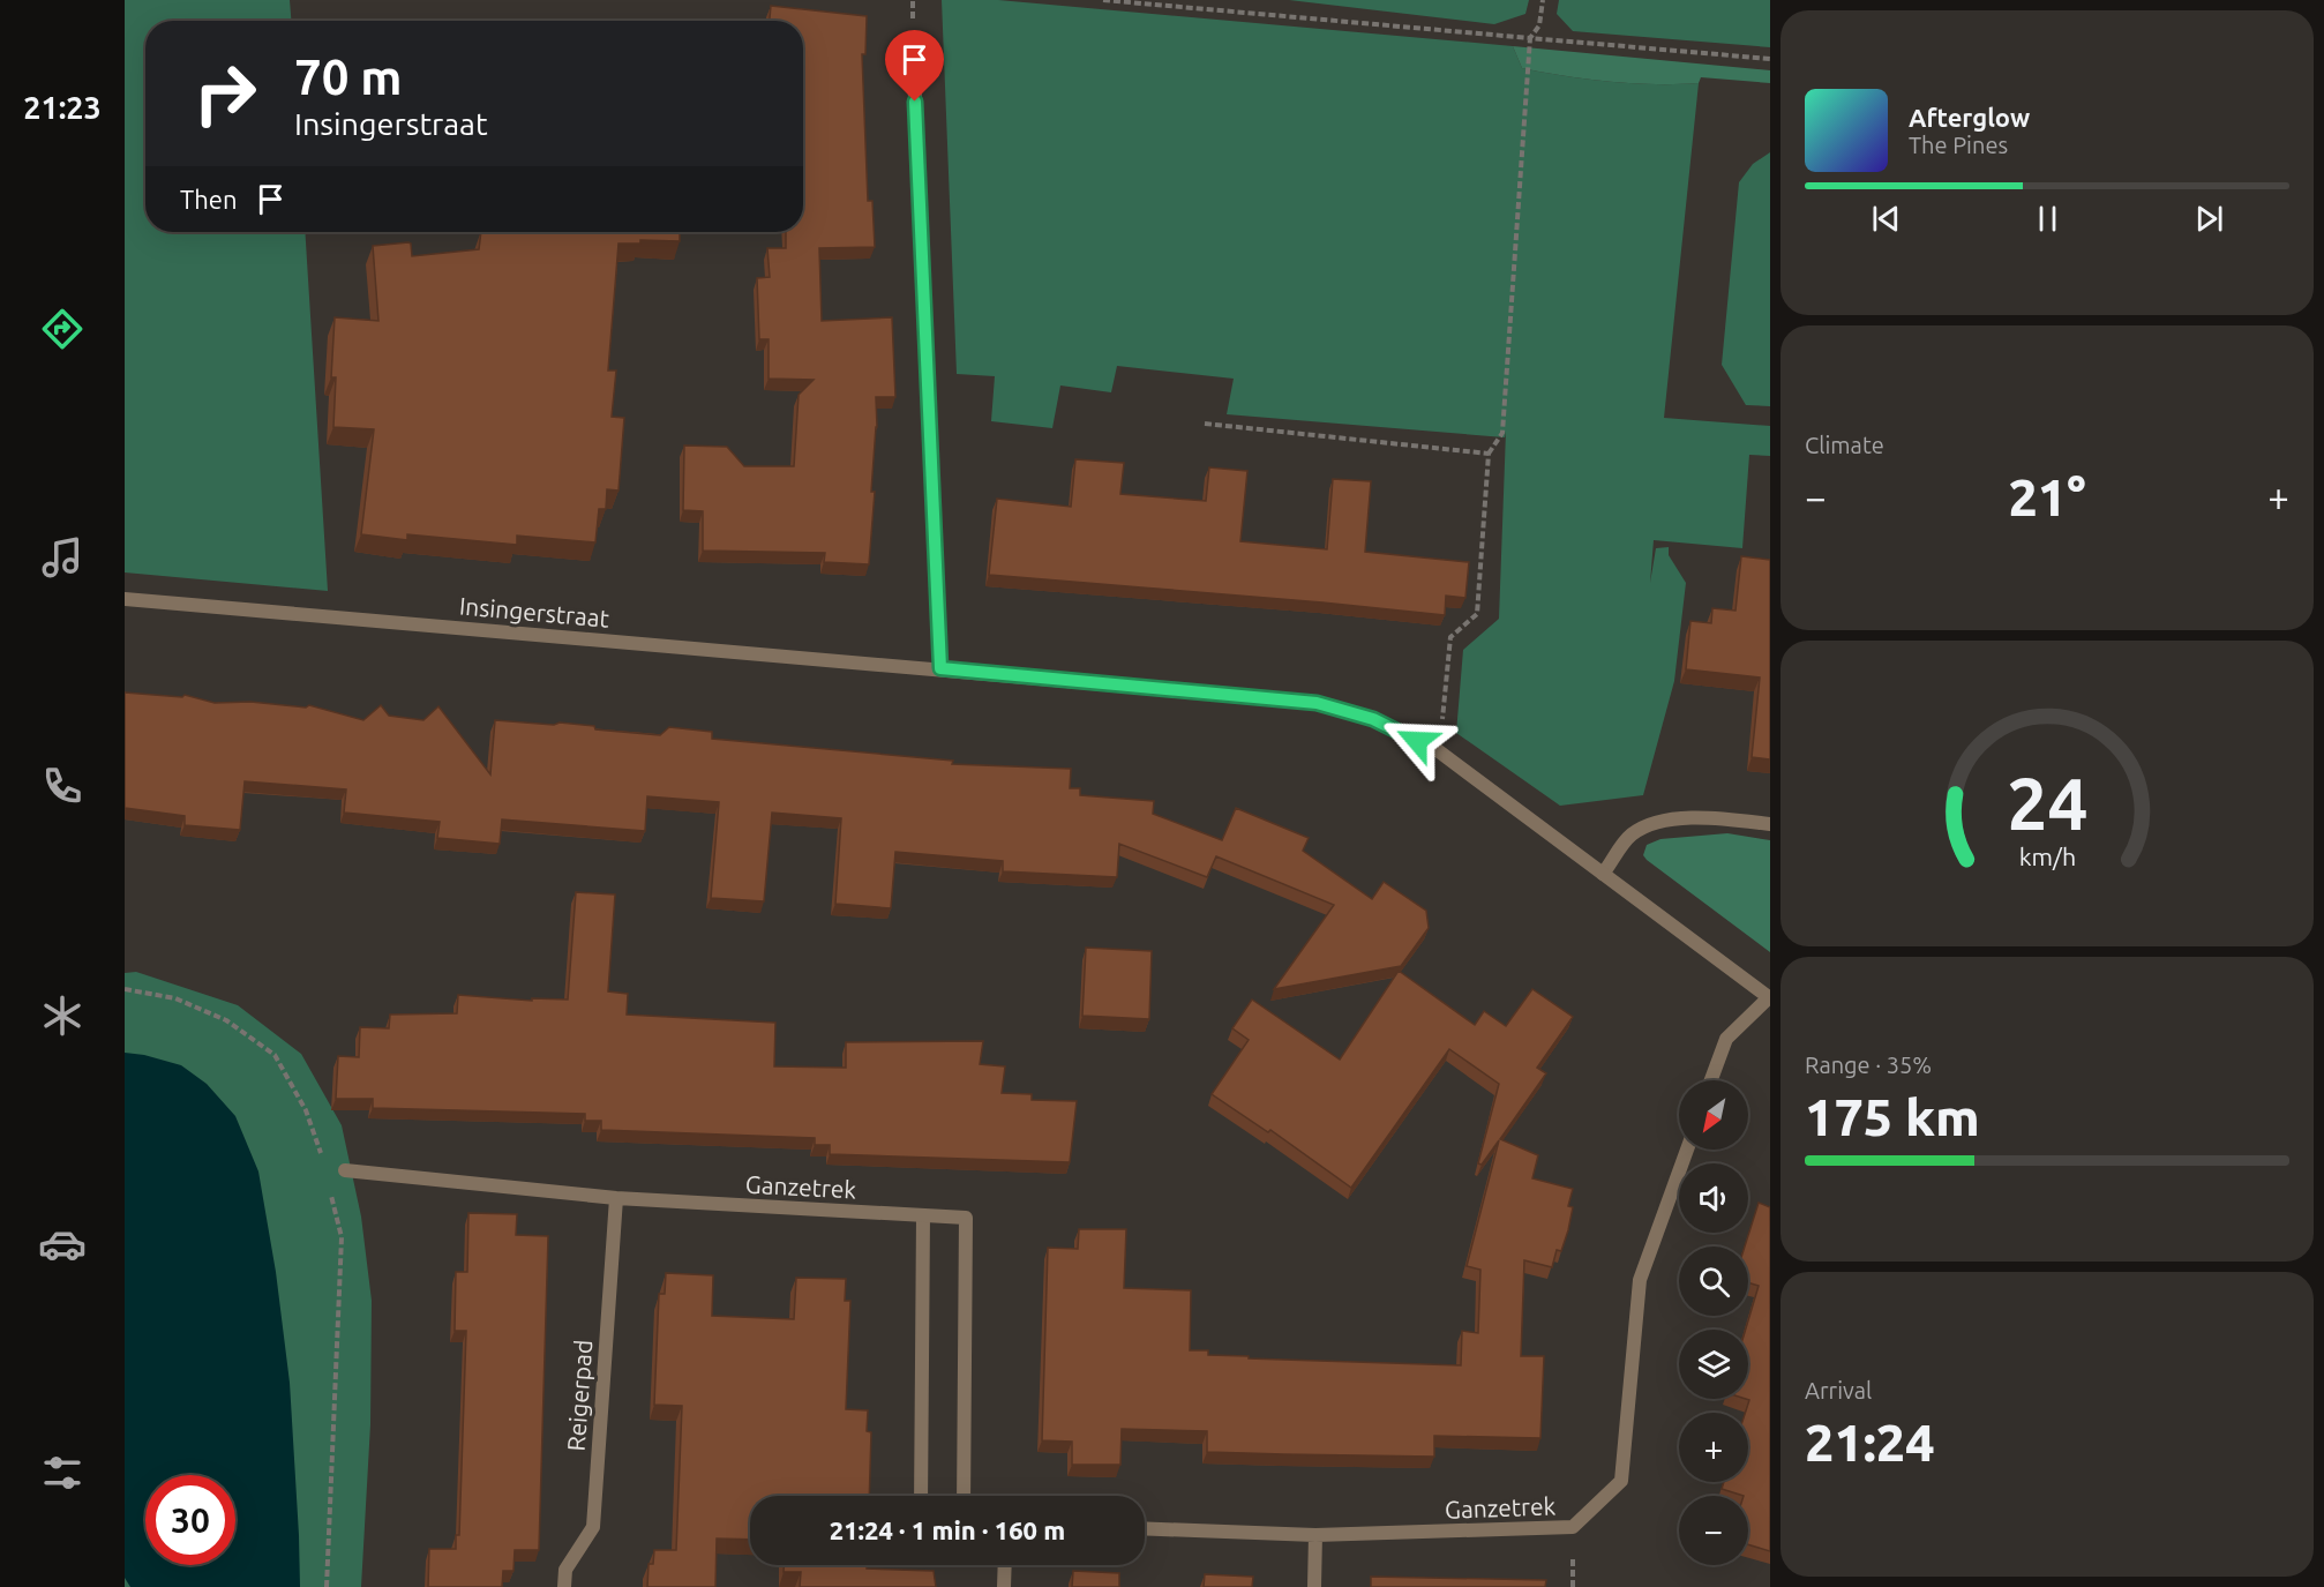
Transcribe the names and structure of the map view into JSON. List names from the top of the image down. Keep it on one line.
{"streets":{"street":["Insingerstraat","Ganzetrek","Reigerpad"]},"crossings":[["Ganzetrek","Reigerpad"]],"north":"bottom left","page":{"tabs":"21:23","turn":["70 m","Insingerstraat"],"song":["Afterglow","The Pines"],"then":"Then","tile":["Climate",["Range · 35%","175 km"],["Arrival","21:24"]],"heat":["−","21°","+"],"map_buttons":["+","−"],"limit":"30","trip":"21:24 · 1 min · 160 m","gauge":["24","km/h"]}}
